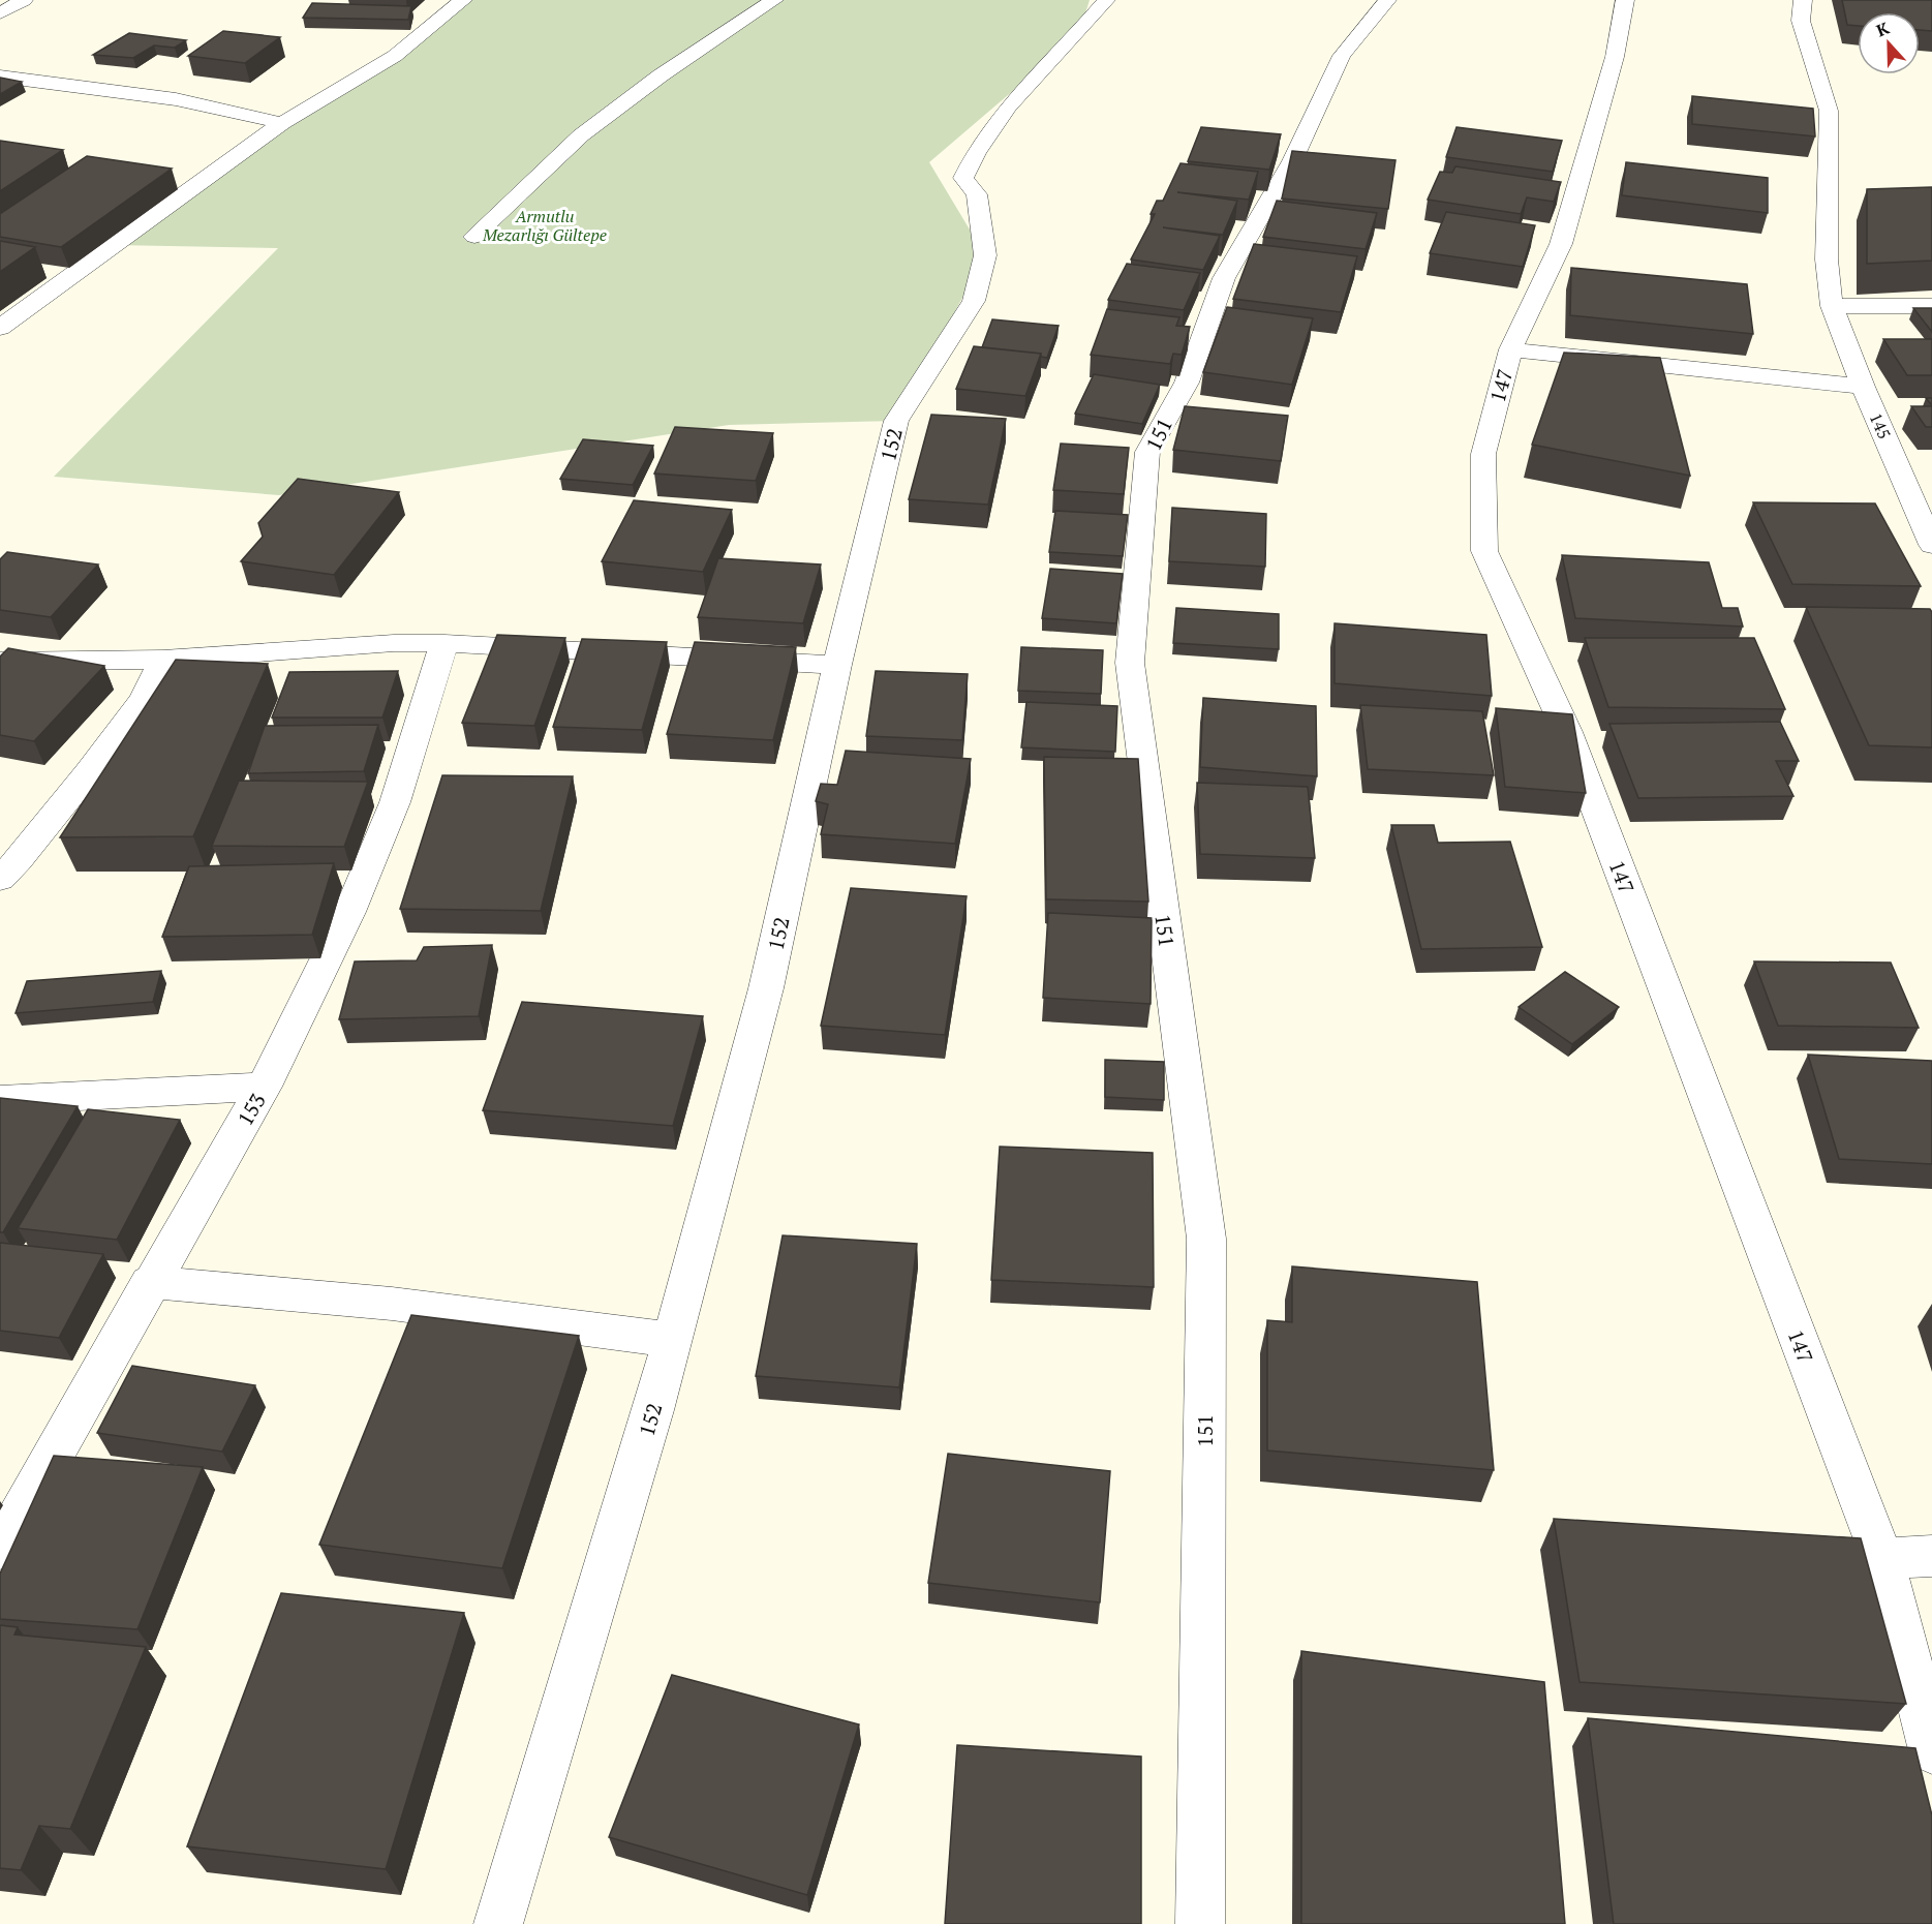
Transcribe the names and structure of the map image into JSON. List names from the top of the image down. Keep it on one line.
{"streets":{"street":["147","145","151","152","153"]},"parks":["Armutlu Mezarlığı Gültepe"],"north":"top"}
